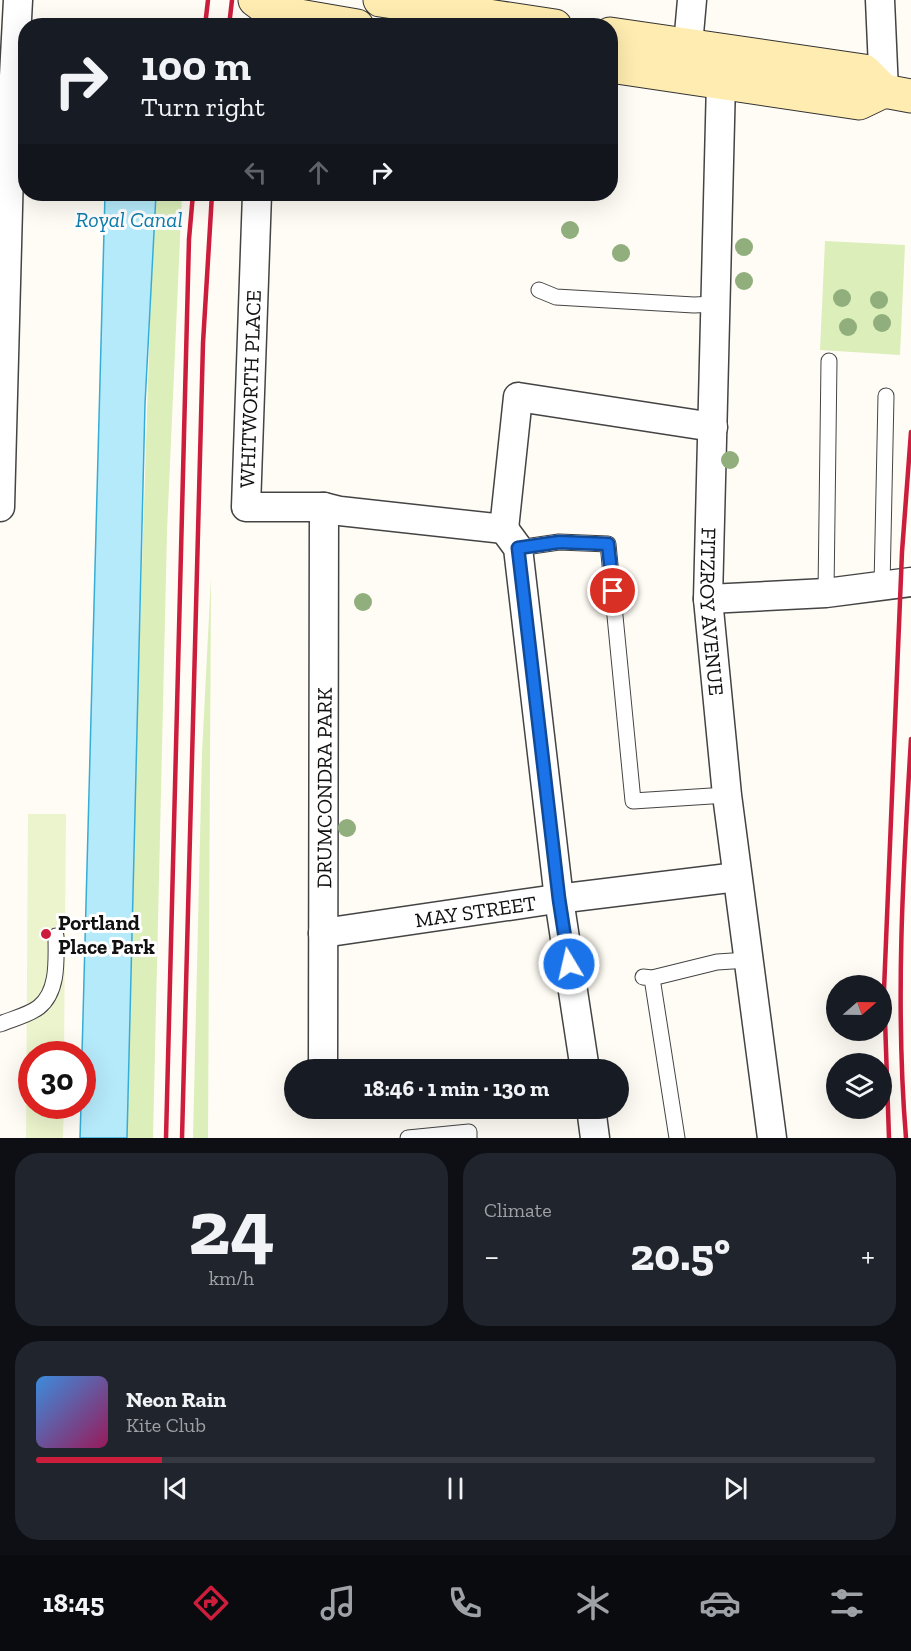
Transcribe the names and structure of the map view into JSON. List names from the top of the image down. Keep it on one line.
{"streets":{"street":["WHITWORTH PLACE","FITZROY AVENUE","DRUMCONDRA PARK","MAY STREET"]},"crossings":[["WHITWORTH PLACE","DRUMCONDRA PARK"],["FITZROY AVENUE","MAY STREET"],["DRUMCONDRA PARK","MAY STREET"]],"water":["Royal Canal"],"places":["Portland Place Park"],"north":"right","page":{"turn":["100 m","Turn right"],"limit":"30","trip":"18:46 · 1 min · 130 m","tile":[["24","km/h"],"Climate"],"heat":["−","20.5°","+"],"song":["Neon Rain","Kite Club"],"tabs":"18:45"}}
